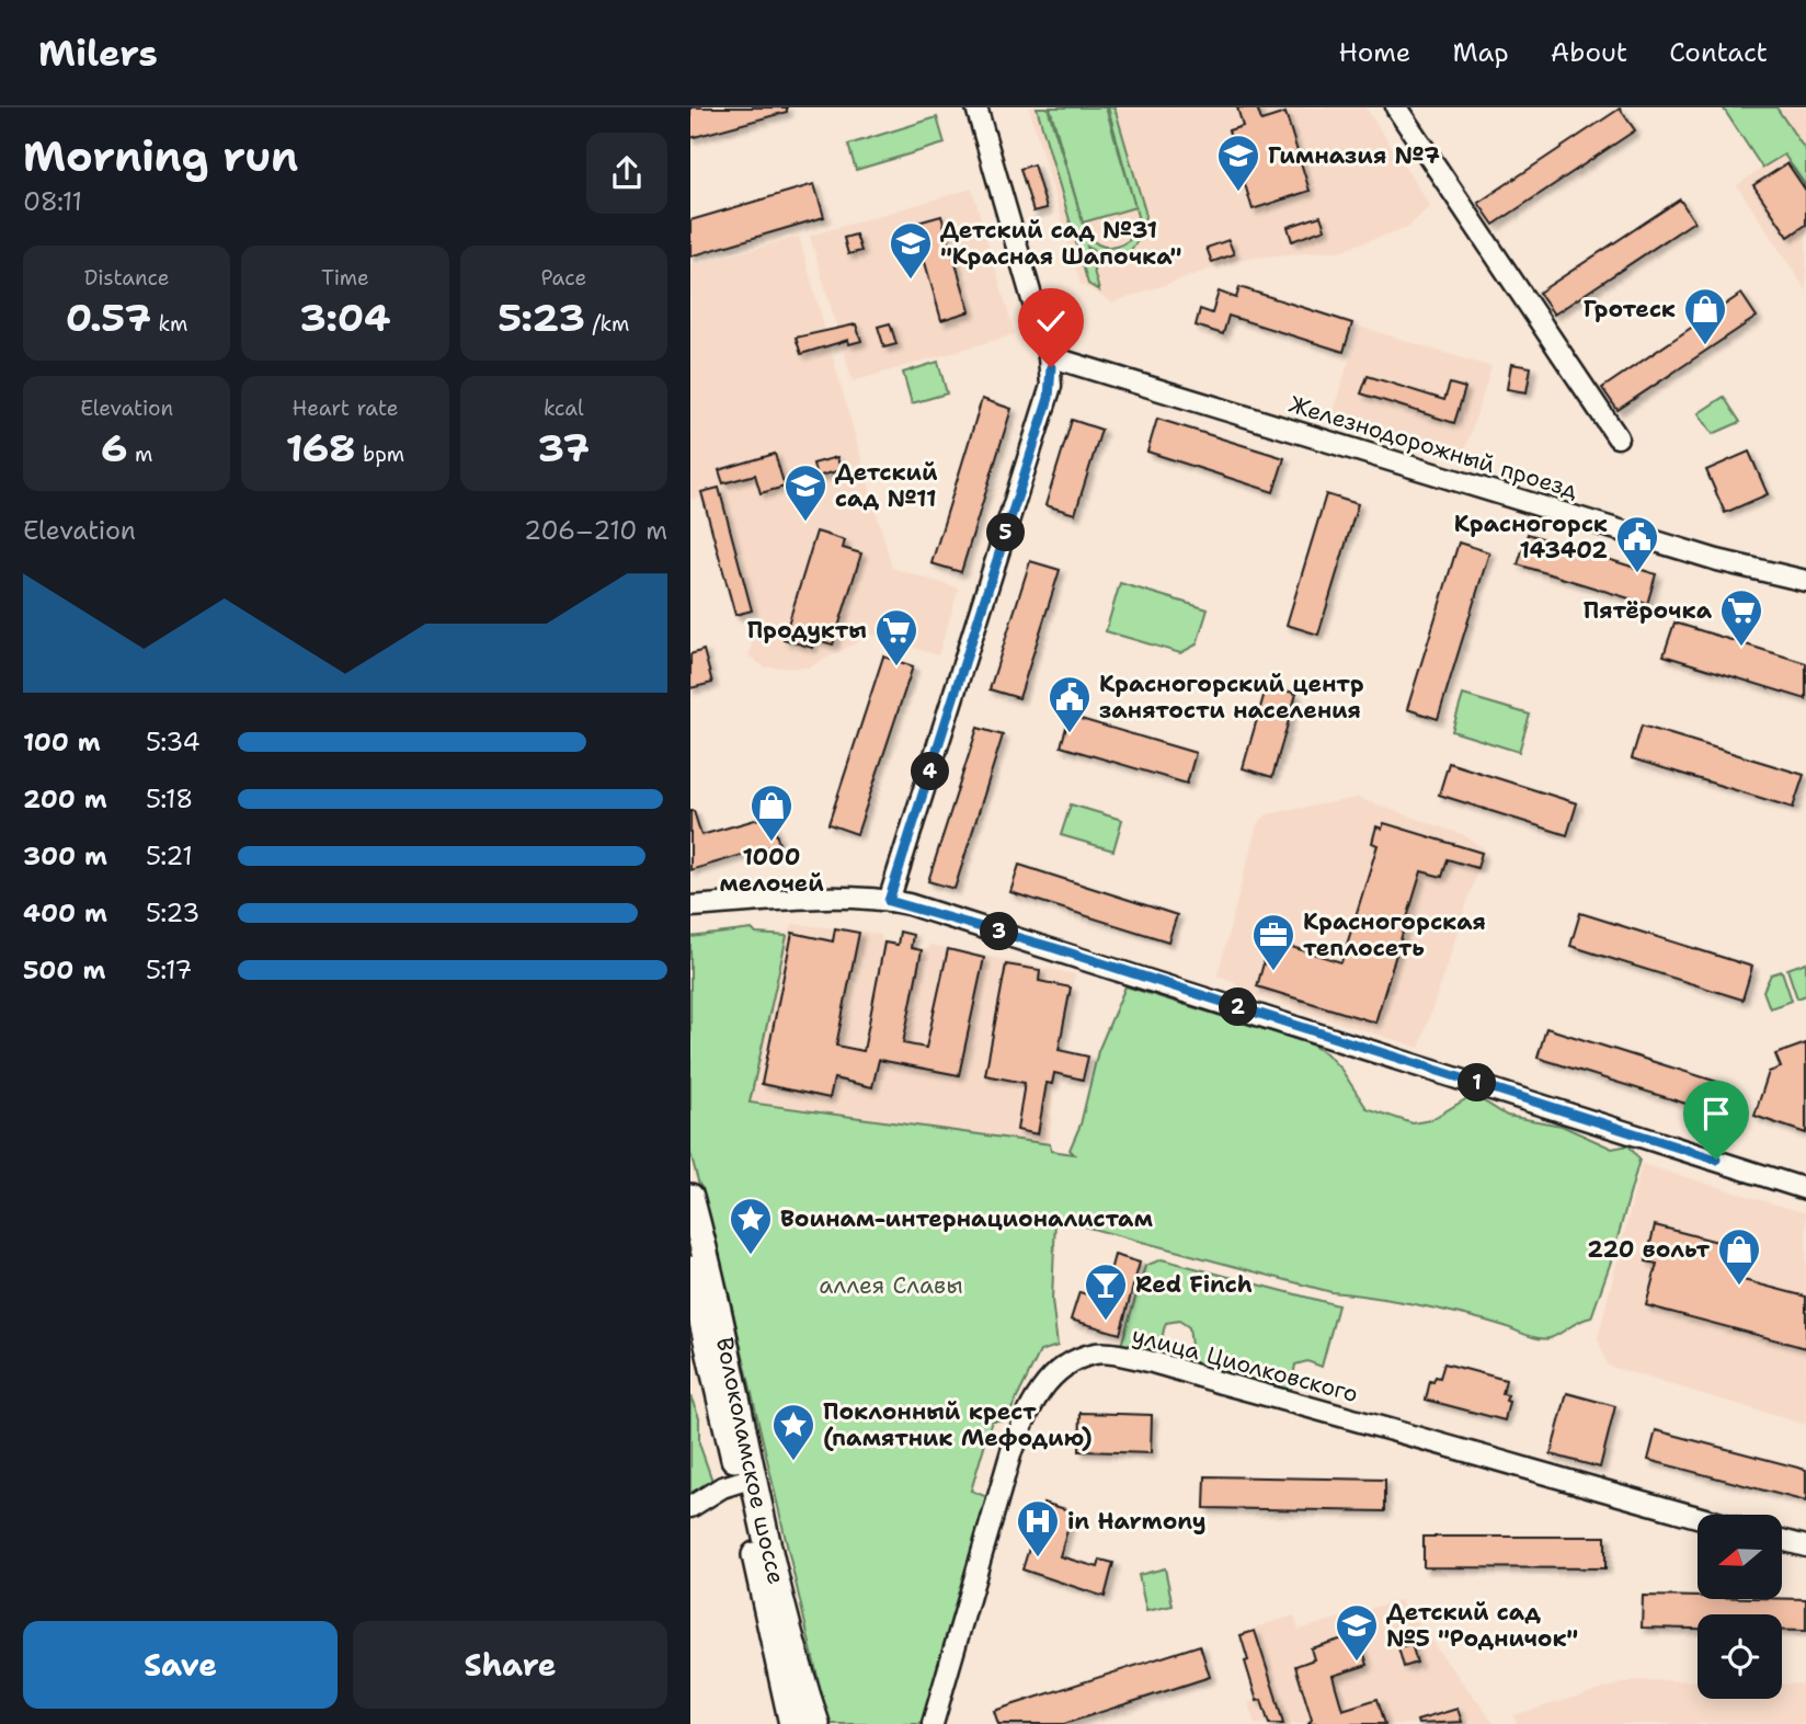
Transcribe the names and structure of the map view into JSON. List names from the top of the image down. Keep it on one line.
{"streets":{"main road":["Волоколамское шоссе"],"street":["Железнодорожный проезд","улица Циолковского"]},"parks":["аллея Славы"],"places":{"school or university":["Гимназия №7","Детский сад №31 \"Красная Шапочка\"","Детский сад №11","Детский сад №5 \"Родничок\""],"shop":["Гротеск","1000 мелочей","220 вольт"],"public building":["Красногорск 143402","Красногорский центр занятости населения"],"supermarket":["Пятёрочка","Продукты"],"office":["Красногорская теплосеть"],"place":["Воинам-интернационалистам","Поклонный крест (памятник Мефодию)"],"bar":["Red Finch"],"hospital":["in Harmony"]},"north":"left","page":{"header":"Milers","nav":["Home","Map","About","Contact"],"heading":["Morning run","08:11"],"stats":[["Distance","0.57 km"],["Time","3:04"],["Pace","5:23 /km"],["Elevation","6 m"],["Heart rate","168 bpm"],["kcal","37"]],"chart":["Elevation","206–210 m"],"pins":["5","4","3","2","1"],"list":[{"name":"100 m","note":"5:34"},{"name":"200 m","note":"5:18"},{"name":"300 m","note":"5:21"},{"name":"400 m","note":"5:23"},{"name":"500 m","note":"5:17"}],"buttons":["Save","Share"]}}
